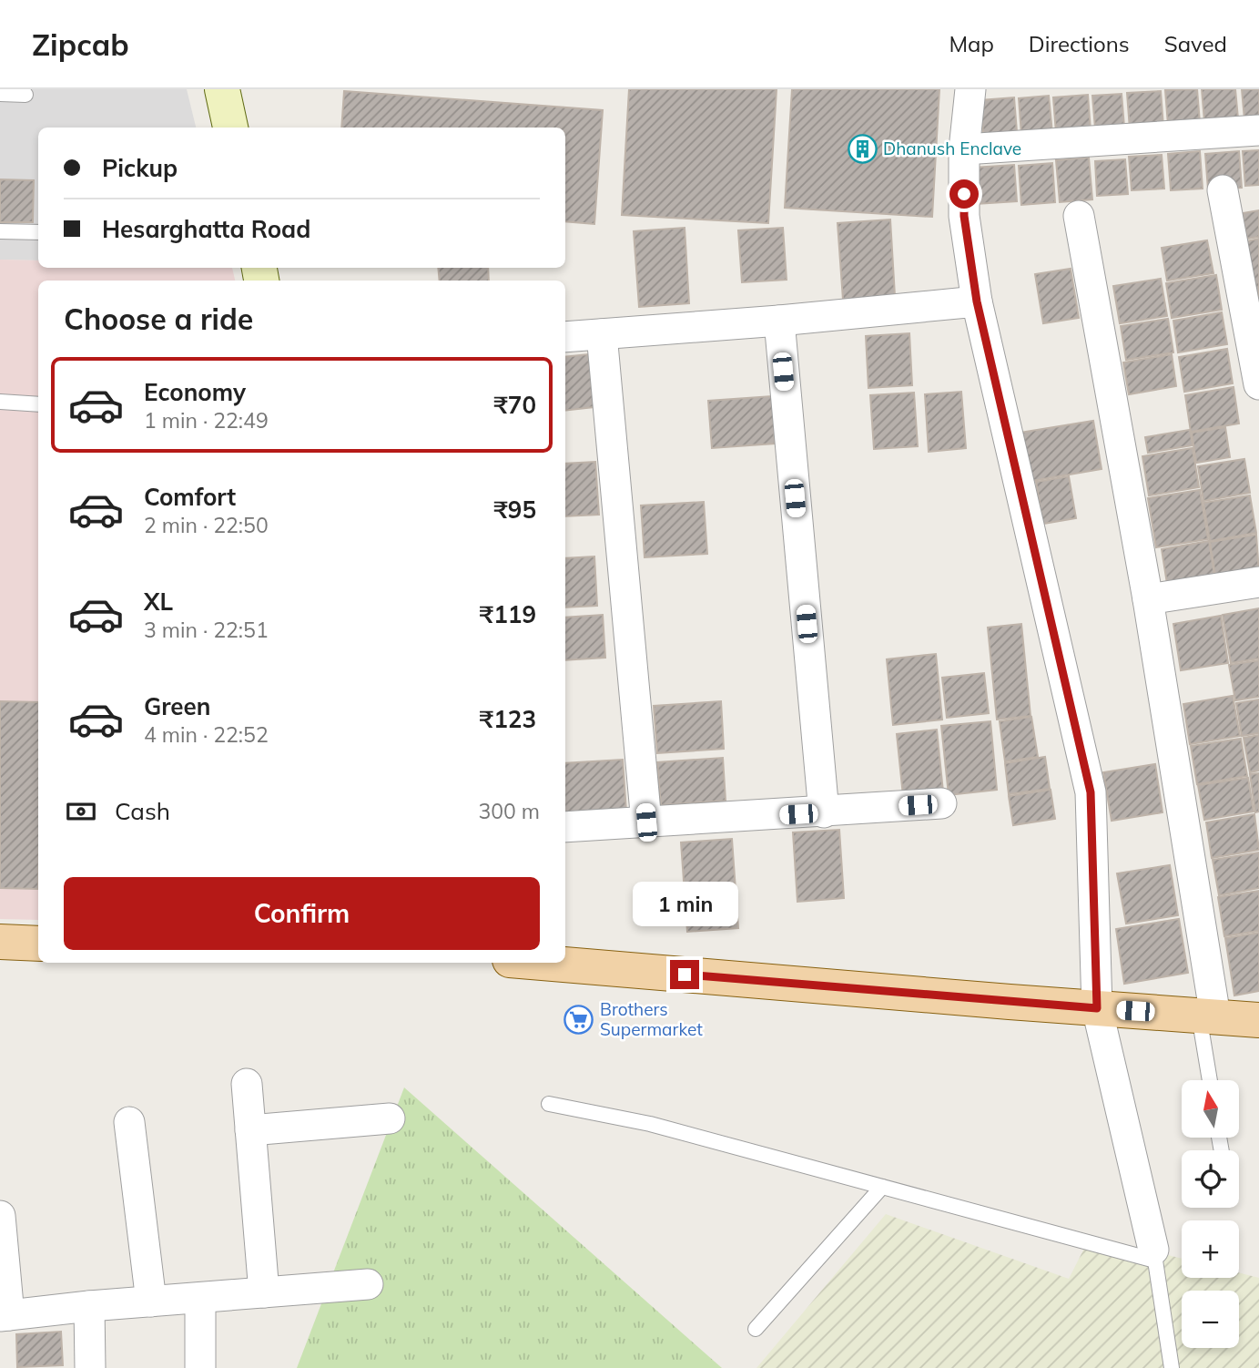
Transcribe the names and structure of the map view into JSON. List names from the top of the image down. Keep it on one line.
{"places":{"building":["Dhanush Enclave"],"supermarket":["Brothers Supermarket"]},"north":"top","page":{"header":"Zipcab","nav":["Map","Directions","Saved"],"banner":["Pickup","Hesarghatta Road"],"heading":"Choose a ride","list":[{"name":"Economy","note":"1 min · 22:49","value":"₹70"},{"name":"Comfort","note":"2 min · 22:50","value":"₹95"},{"name":"XL","note":"3 min · 22:51","value":"₹119"},{"name":"Green","note":"4 min · 22:52","value":"₹123"}],"pay":["Cash","300 m"],"buttons":"Confirm","bubble":"1 min","map_buttons":["+","−"]}}
